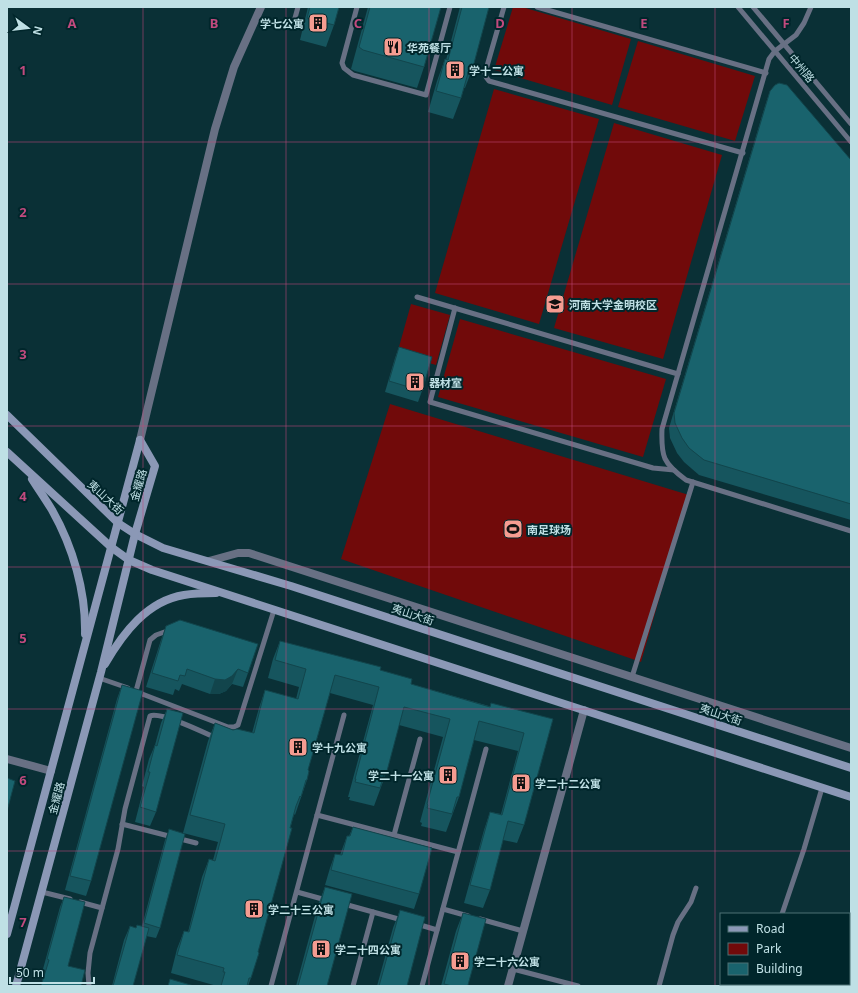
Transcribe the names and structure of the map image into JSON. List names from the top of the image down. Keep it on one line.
{"streets":{"main road":["金耀路","夷山大街"],"lane":["中州路"]},"crossings":[["金耀路","夷山大街"]],"places":{"building":["学七公寓","学十二公寓","器材室","学十九公寓","学二十一公寓","学二十二公寓","学二十三公寓","学二十四公寓","学二十六公寓"],"restaurant":["华苑餐厅"],"school or university":["河南大学金明校区"],"sports":["南足球场"]},"legend":["Road","Park","Building"],"scale_bar":"50 m","north":"right","grid":{"columns":["A","B","C","D","E","F"],"rows":["1","2","3","4","5","6","7"]}}
